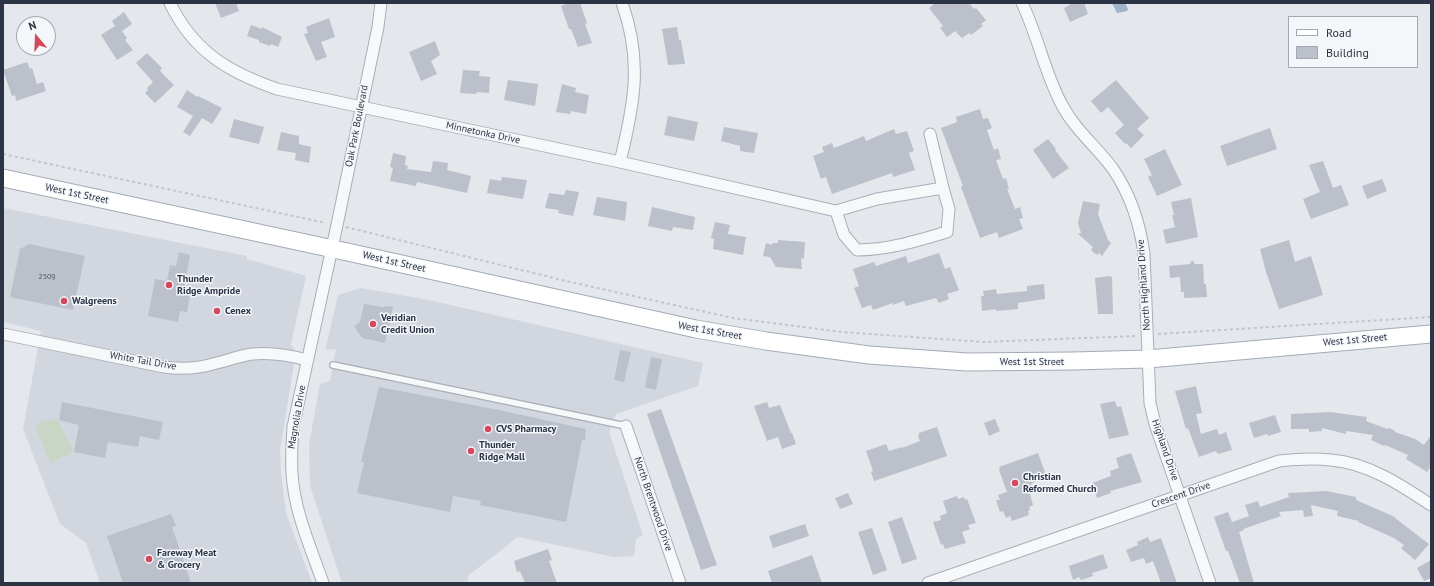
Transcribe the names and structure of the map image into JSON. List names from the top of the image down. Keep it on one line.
{"streets":{"main road":["West 1st Street"],"street":["Oak Park Boulevard","Minnetonka Drive","North Highland Drive","White Tail Drive","Magnolia Drive","Highland Drive","Crescent Drive","North Brentwood Drive"]},"crossings":[["Oak Park Boulevard","Minnetonka Drive"],["Oak Park Boulevard","West 1st Street"],["Oak Park Boulevard","Magnolia Drive"],["West 1st Street","North Highland Drive"],["West 1st Street","Magnolia Drive"],["West 1st Street","Highland Drive"],["North Highland Drive","Highland Drive"],["White Tail Drive","Magnolia Drive"],["Highland Drive","Crescent Drive"]],"places":["Thunder Ridge Ampride","Walgreens","Cenex","Veridian Credit Union","CVS Pharmacy","Thunder Ridge Mall","Christian Reformed Church","Fareway Meat & Grocery"],"house_numbers":["2509"],"legend":["Road","Building"],"north":"top"}
